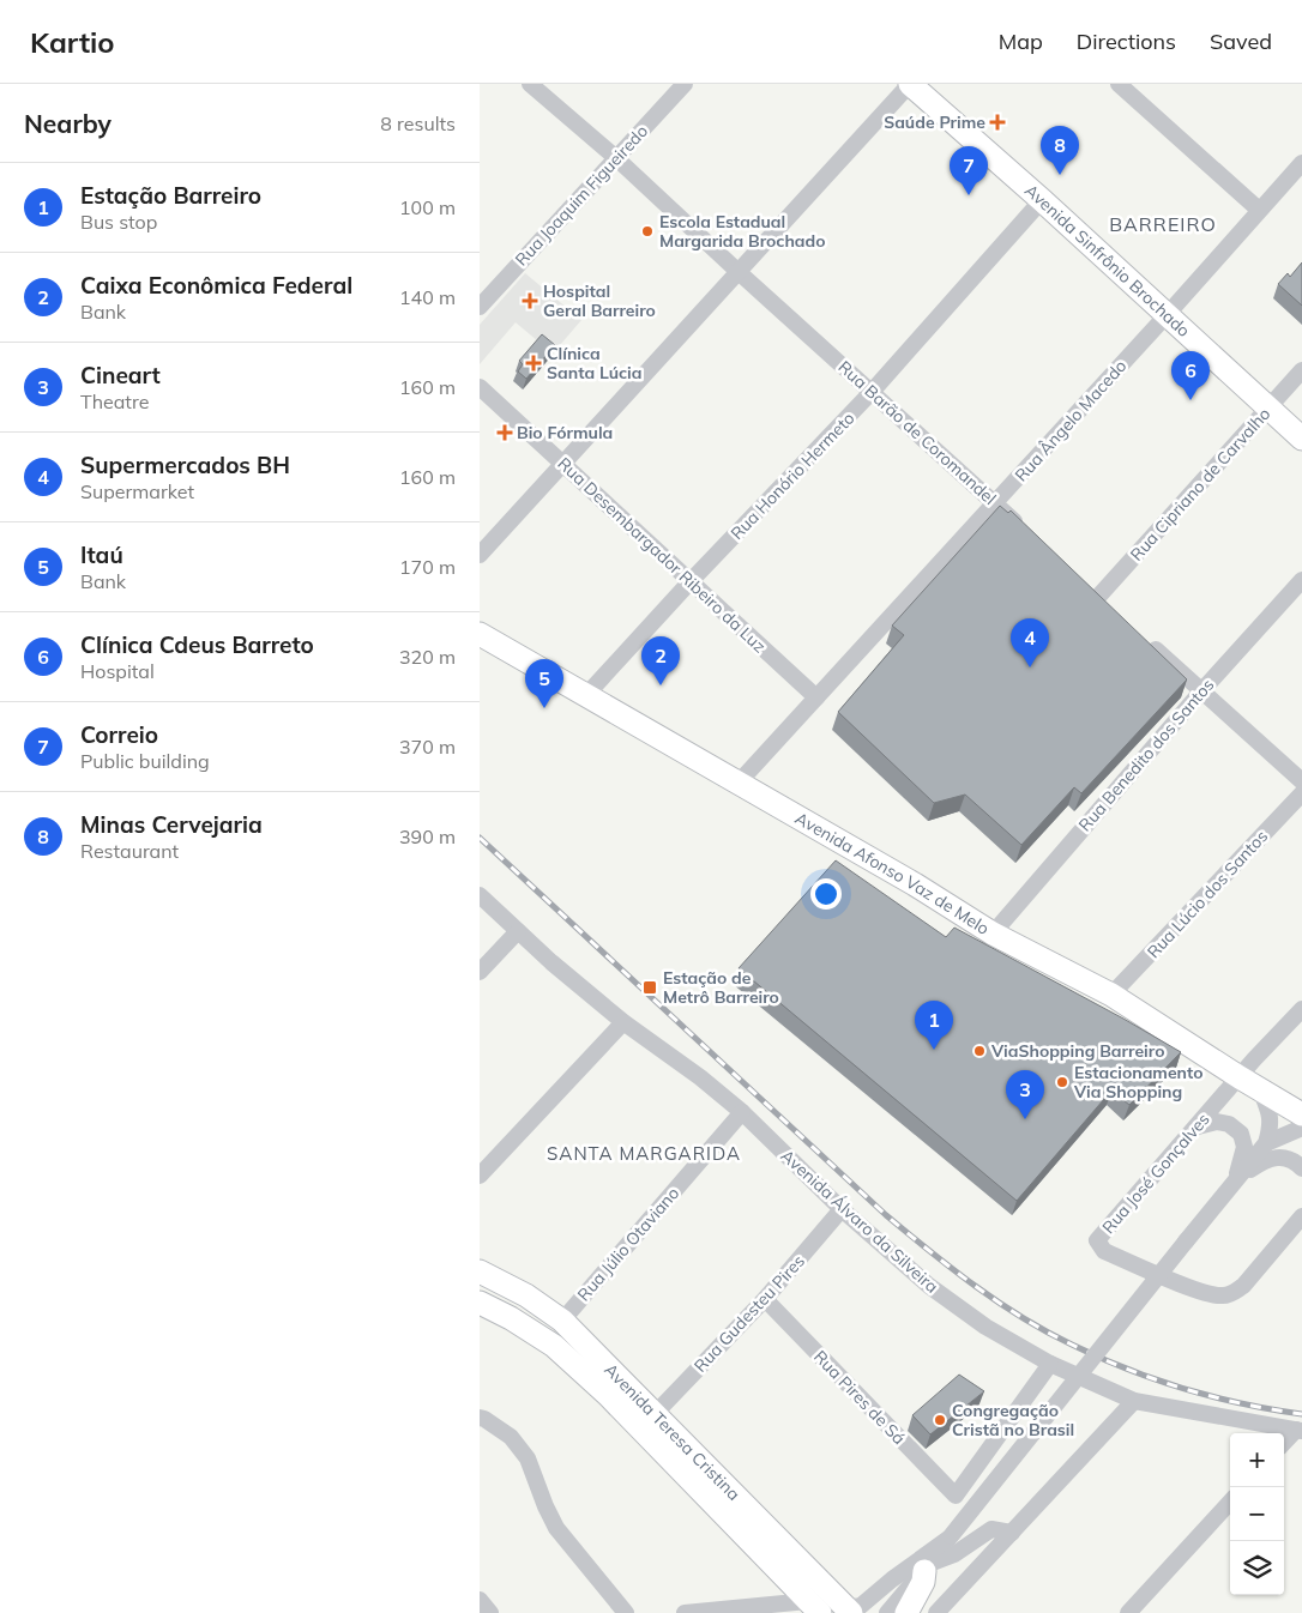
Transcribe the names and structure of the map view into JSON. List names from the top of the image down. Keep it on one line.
{"streets":{"main road":["Avenida Sinfrônio Brochado","Avenida Afonso Vaz de Melo","Avenida Teresa Cristina"],"street":["Rua Joaquim Figueiredo","Rua Ângelo Macedo","Rua Barão de Coromandel","Rua Honório Hermeto","Rua Cipriano de Carvalho","Rua Desembargador Ribeiro da Luz","Rua Benedito dos Santos","Rua Lúcio dos Santos","Rua José Gonçalves","Avenida Álvaro da Silveira","Rua Júlio Otaviano","Rua Gudesteu Pires","Rua Pires de Sá"]},"crossings":[["Rua Joaquim Figueiredo","Rua Barão de Coromandel"],["Avenida Sinfrônio Brochado","Rua Ângelo Macedo"],["Avenida Sinfrônio Brochado","Rua Honório Hermeto"],["Avenida Sinfrônio Brochado","Rua Cipriano de Carvalho"],["Rua Ângelo Macedo","Rua Barão de Coromandel"],["Rua Ângelo Macedo","Rua Desembargador Ribeiro da Luz"],["Rua Ângelo Macedo","Avenida Afonso Vaz de Melo"],["Rua Barão de Coromandel","Rua Honório Hermeto"],["Rua Honório Hermeto","Rua Desembargador Ribeiro da Luz"],["Rua Honório Hermeto","Avenida Afonso Vaz de Melo"],["Rua Benedito dos Santos","Avenida Afonso Vaz de Melo"],["Avenida Afonso Vaz de Melo","Rua Lúcio dos Santos"],["Avenida Afonso Vaz de Melo","Rua José Gonçalves"],["Avenida Álvaro da Silveira","Rua Júlio Otaviano"],["Avenida Álvaro da Silveira","Rua Gudesteu Pires"],["Avenida Álvaro da Silveira","Rua Pires de Sá"],["Rua Júlio Otaviano","Avenida Teresa Cristina"],["Rua Gudesteu Pires","Rua Pires de Sá"],["Rua Gudesteu Pires","Avenida Teresa Cristina"]],"districts":["BARREIRO","SANTA MARGARIDA"],"places":{"health":["Saúde Prime","Hospital Geral Barreiro","Clínica Santa Lúcia","Bio Fórmula"],"other":["Escola Estadual Margarida Brochado","ViaShopping Barreiro","Estacionamento Via Shopping","Congregação Cristã no Brasil"],"transit":["Estação de Metrô Barreiro"]},"page":{"header":"Kartio","nav":["Map","Directions","Saved"],"heading":["Nearby","8 results"],"pins":["8","7","6","4","2","5","1","3"],"list":[{"mark":"1","name":"Estação Barreiro","note":"Bus stop","value":"100 m"},{"mark":"2","name":"Caixa Econômica Federal","note":"Bank","value":"140 m"},{"mark":"3","name":"Cineart","note":"Theatre","value":"160 m"},{"mark":"4","name":"Supermercados BH","note":"Supermarket","value":"160 m"},{"mark":"5","name":"Itaú","note":"Bank","value":"170 m"},{"mark":"6","name":"Clínica Cdeus Barreto","note":"Hospital","value":"320 m"},{"mark":"7","name":"Correio","note":"Public building","value":"370 m"},{"mark":"8","name":"Minas Cervejaria","note":"Restaurant","value":"390 m"}],"map_buttons":["+","−"]}}
